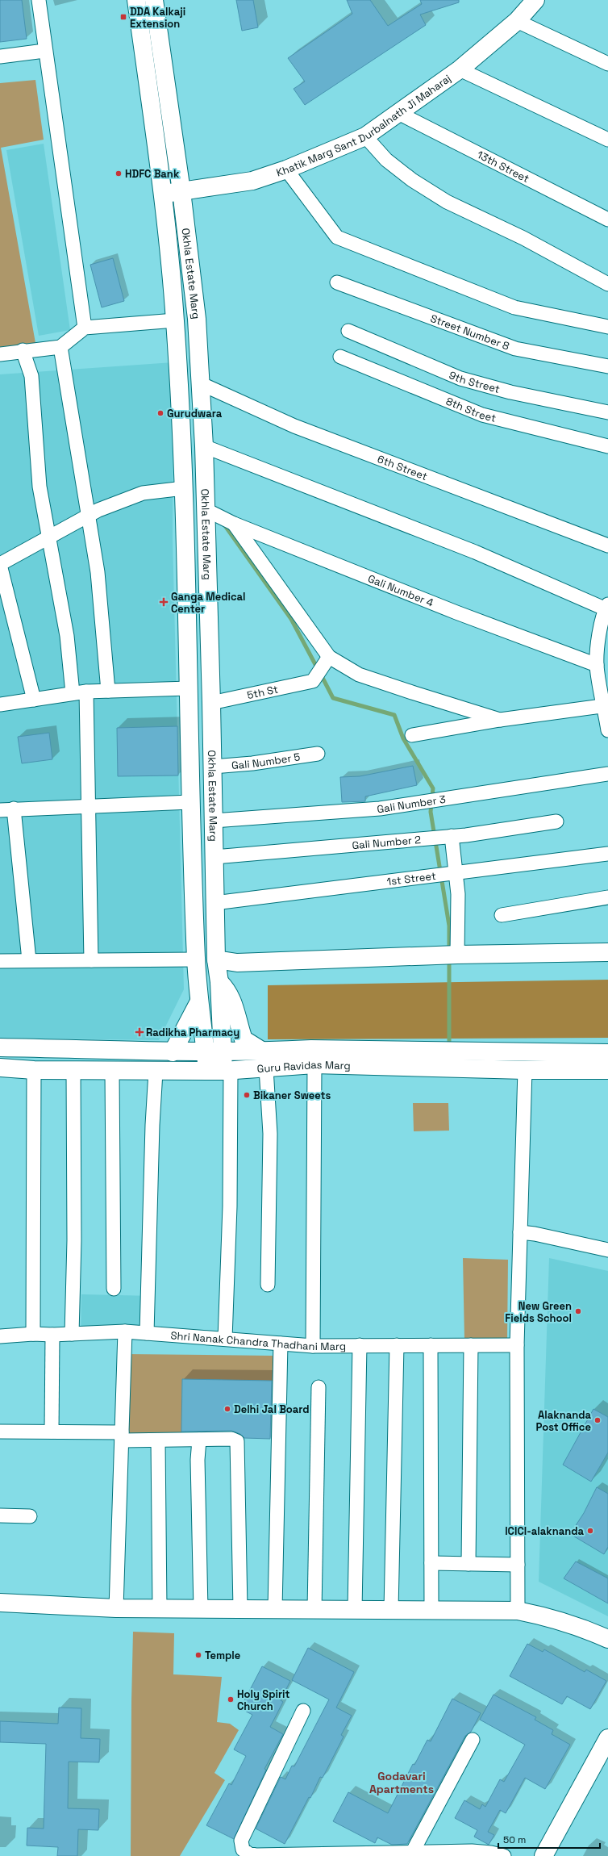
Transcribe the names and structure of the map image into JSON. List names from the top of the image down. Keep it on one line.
{"streets":{"main road":["Khatik Marg Sant Durbalnath Ji Maharaj","Okhla Estate Marg","Guru Ravidas Marg"],"street":["13th Street","Street Number 8","9th Street","8th Street","6th Street","Gali Number 4","5th St","Gali Number 5","Gali Number 3","Gali Number 2","1st Street","Shri Nanak Chandra Thadhani Marg"]},"crossings":[["Khatik Marg Sant Durbalnath Ji Maharaj","13th Street"],["Khatik Marg Sant Durbalnath Ji Maharaj","Okhla Estate Marg"],["Okhla Estate Marg","6th Street"],["Okhla Estate Marg","Gali Number 4"],["Okhla Estate Marg","5th St"],["Okhla Estate Marg","Gali Number 5"],["Okhla Estate Marg","Gali Number 3"],["Okhla Estate Marg","Gali Number 2"],["Okhla Estate Marg","1st Street"],["Okhla Estate Marg","Guru Ravidas Marg"]],"districts":["Godavari Apartments"],"places":{"transit":["DDA Kalkaji Extension"],"other":["HDFC Bank","Gurudwara","Bikaner Sweets","New Green Fields School","Delhi Jal Board","Alaknanda Post Office","ICICI-alaknanda","Temple","Holy Spirit Church"],"health":["Ganga Medical Center","Radikha Pharmacy"]},"scale_bar":"50 m"}
